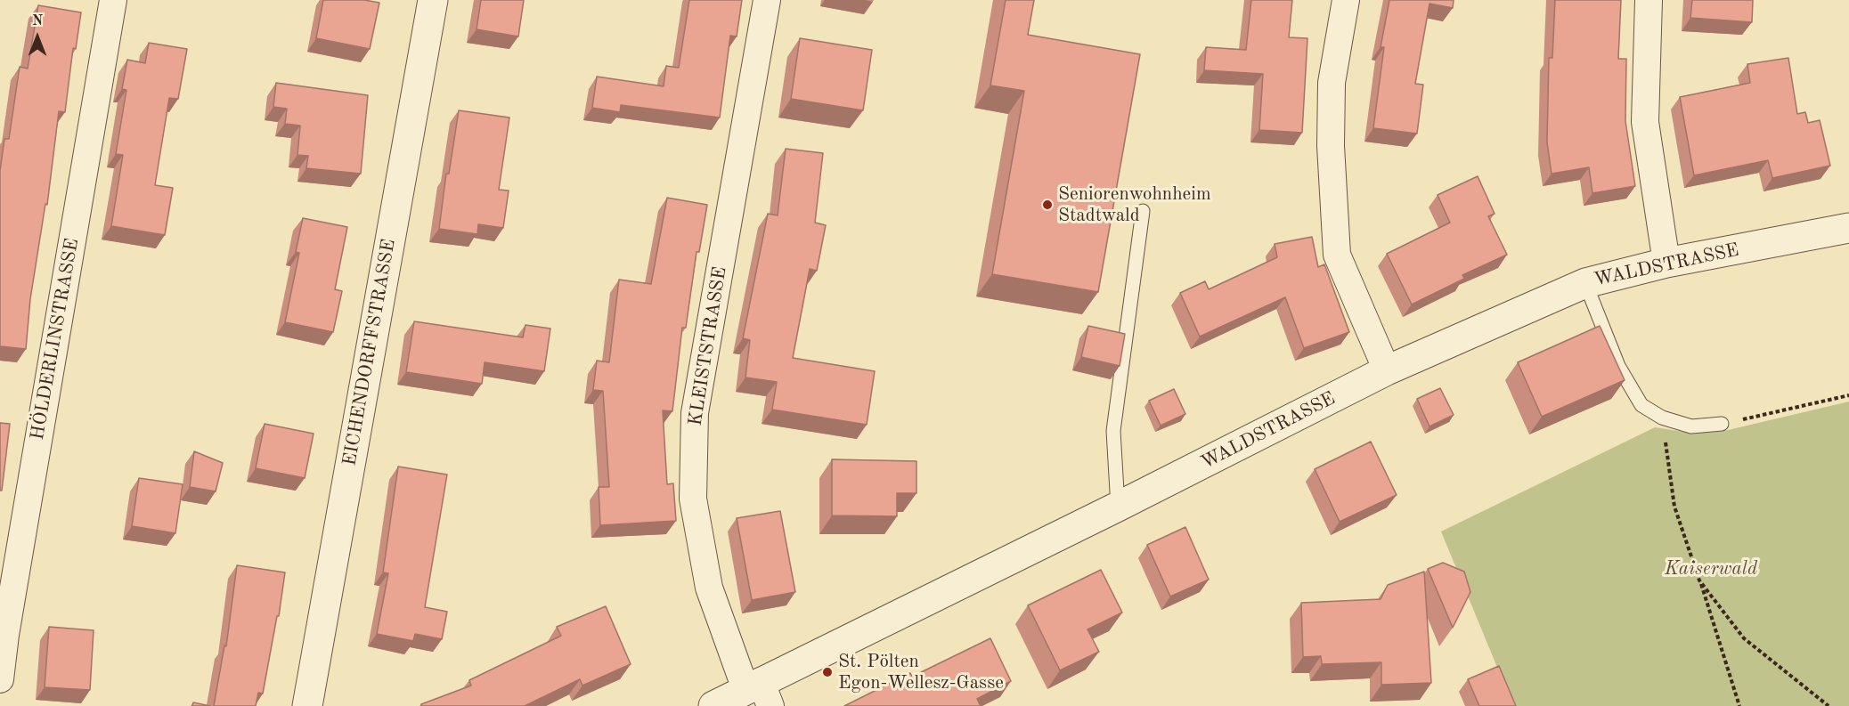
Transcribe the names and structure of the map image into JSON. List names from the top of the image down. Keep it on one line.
{"streets":{"street":["WALDSTRASSE","HÖLDERLINSTRASSE","KLEISTSTRASSE","EICHENDORFFSTRASSE"]},"crossings":[["WALDSTRASSE","KLEISTSTRASSE"]],"parks":["Kaiserwald"],"places":["Seniorenwohnheim Stadtwald","St. Pölten Egon-Wellesz-Gasse"],"north":"top"}
